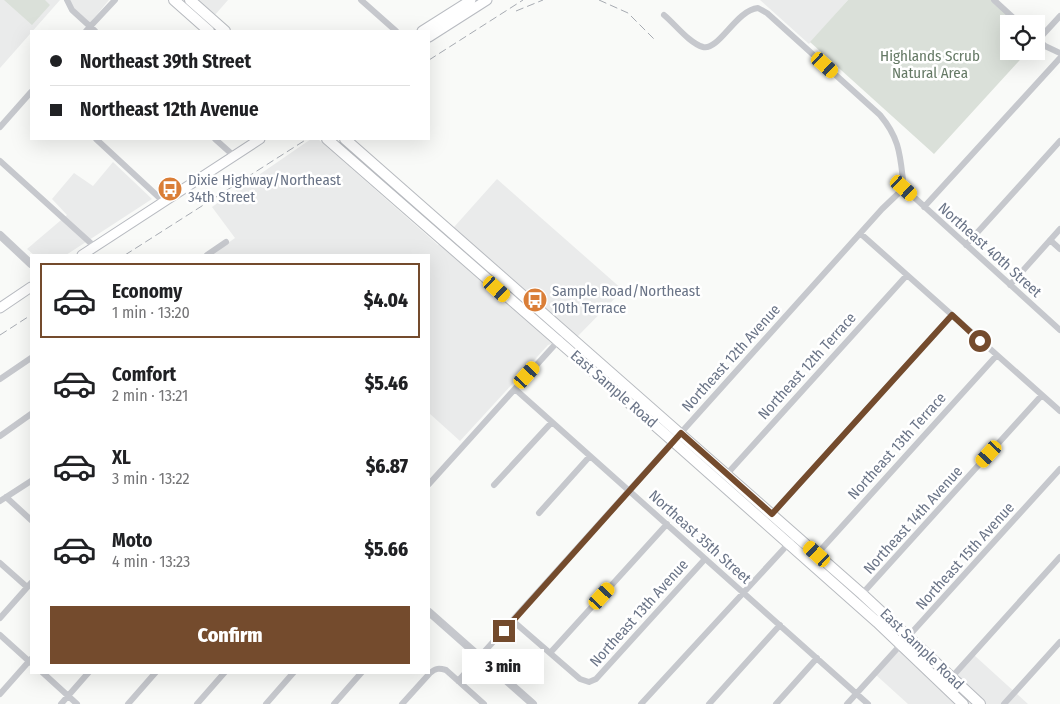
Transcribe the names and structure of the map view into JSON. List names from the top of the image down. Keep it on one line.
{"streets":{"main road":["East Sample Road"],"street":["Northeast 40th Street","Northeast 12th Avenue","Northeast 12th Terrace","Northeast 13th Terrace","Northeast 14th Avenue","Northeast 35th Street","Northeast 15th Avenue","Northeast 13th Avenue"]},"crossings":[["Northeast 40th Street","Northeast 12th Avenue"],["Northeast 12th Avenue","East Sample Road"],["Northeast 12th Avenue","Northeast 35th Street"],["Northeast 12th Terrace","East Sample Road"],["East Sample Road","Northeast 13th Terrace"],["East Sample Road","Northeast 14th Avenue"],["East Sample Road","Northeast 15th Avenue"],["Northeast 35th Street","Northeast 15th Avenue"],["Northeast 35th Street","Northeast 13th Avenue"]],"parks":["Highlands Scrub Natural Area"],"places":{"bus stop":["Dixie Highway/Northeast 34th Street","Sample Road/Northeast 10th Terrace"]},"page":{"banner":["Northeast 39th Street","Northeast 12th Avenue"],"list":[{"name":"Economy","note":"1 min · 13:20","value":"$4.04"},{"name":"Comfort","note":"2 min · 13:21","value":"$5.46"},{"name":"XL","note":"3 min · 13:22","value":"$6.87"},{"name":"Moto","note":"4 min · 13:23","value":"$5.66"}],"buttons":"Confirm","bubble":"3 min"}}
